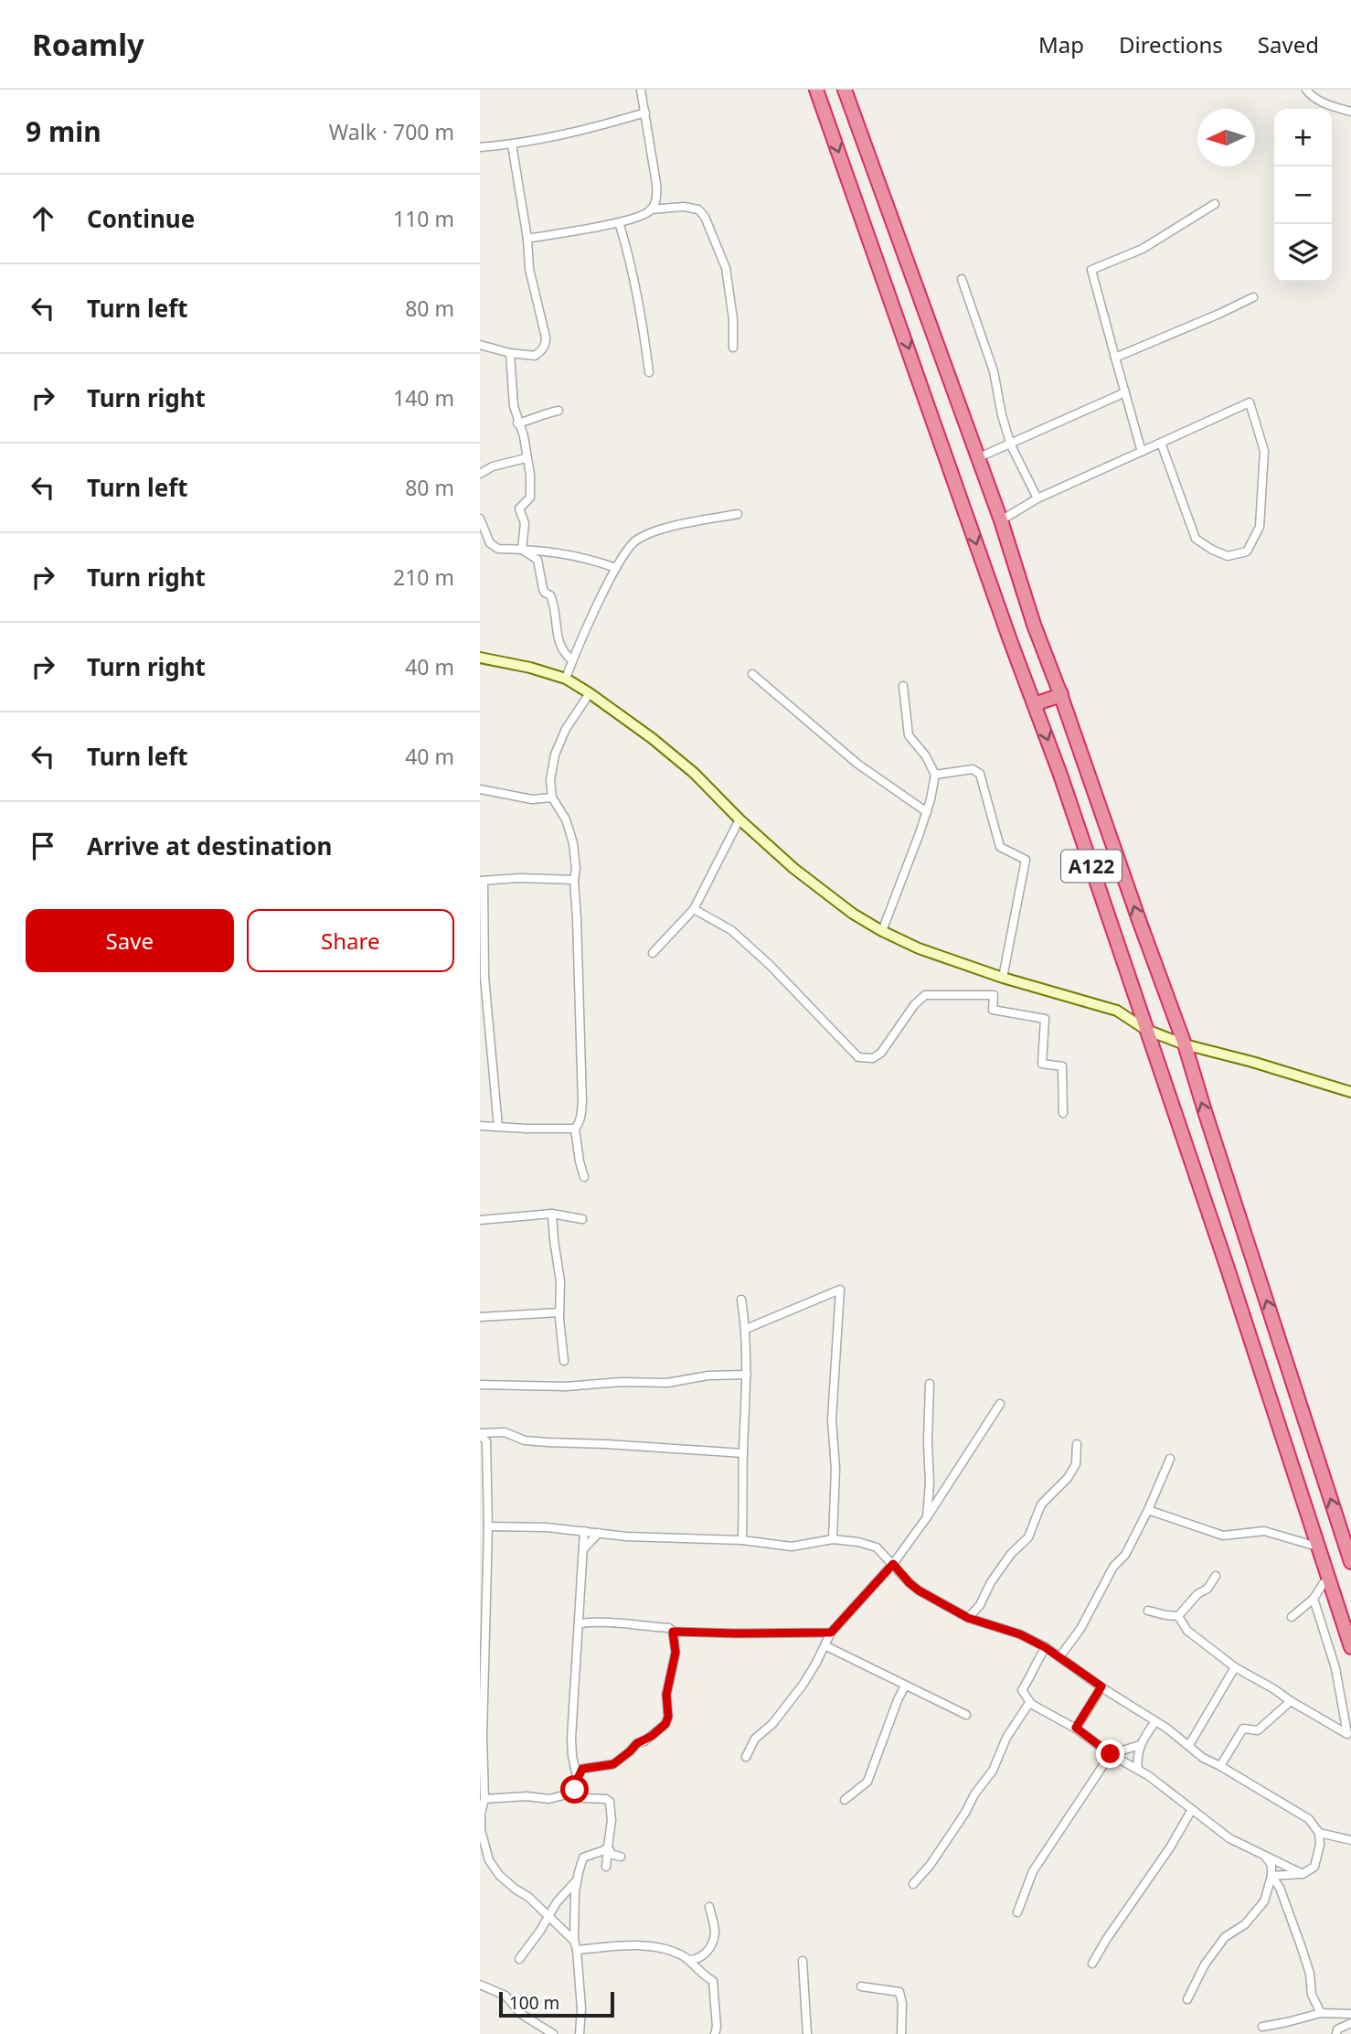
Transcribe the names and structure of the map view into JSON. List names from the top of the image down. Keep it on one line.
{"streets":{"highway":["A122"]},"scale_bar":"100 m","north":"left","page":{"header":"Roamly","nav":["Map","Directions","Saved"],"heading":["9 min","Walk · 700 m"],"map_buttons":["+","−"],"list":[["Continue","110 m"],["Turn left","80 m"],["Turn right","140 m"],["Turn left","80 m"],["Turn right","210 m"],["Turn right","40 m"],["Turn left","40 m"],"Arrive at destination"],"buttons":["Save","Share"],"scale":"100 m"}}
